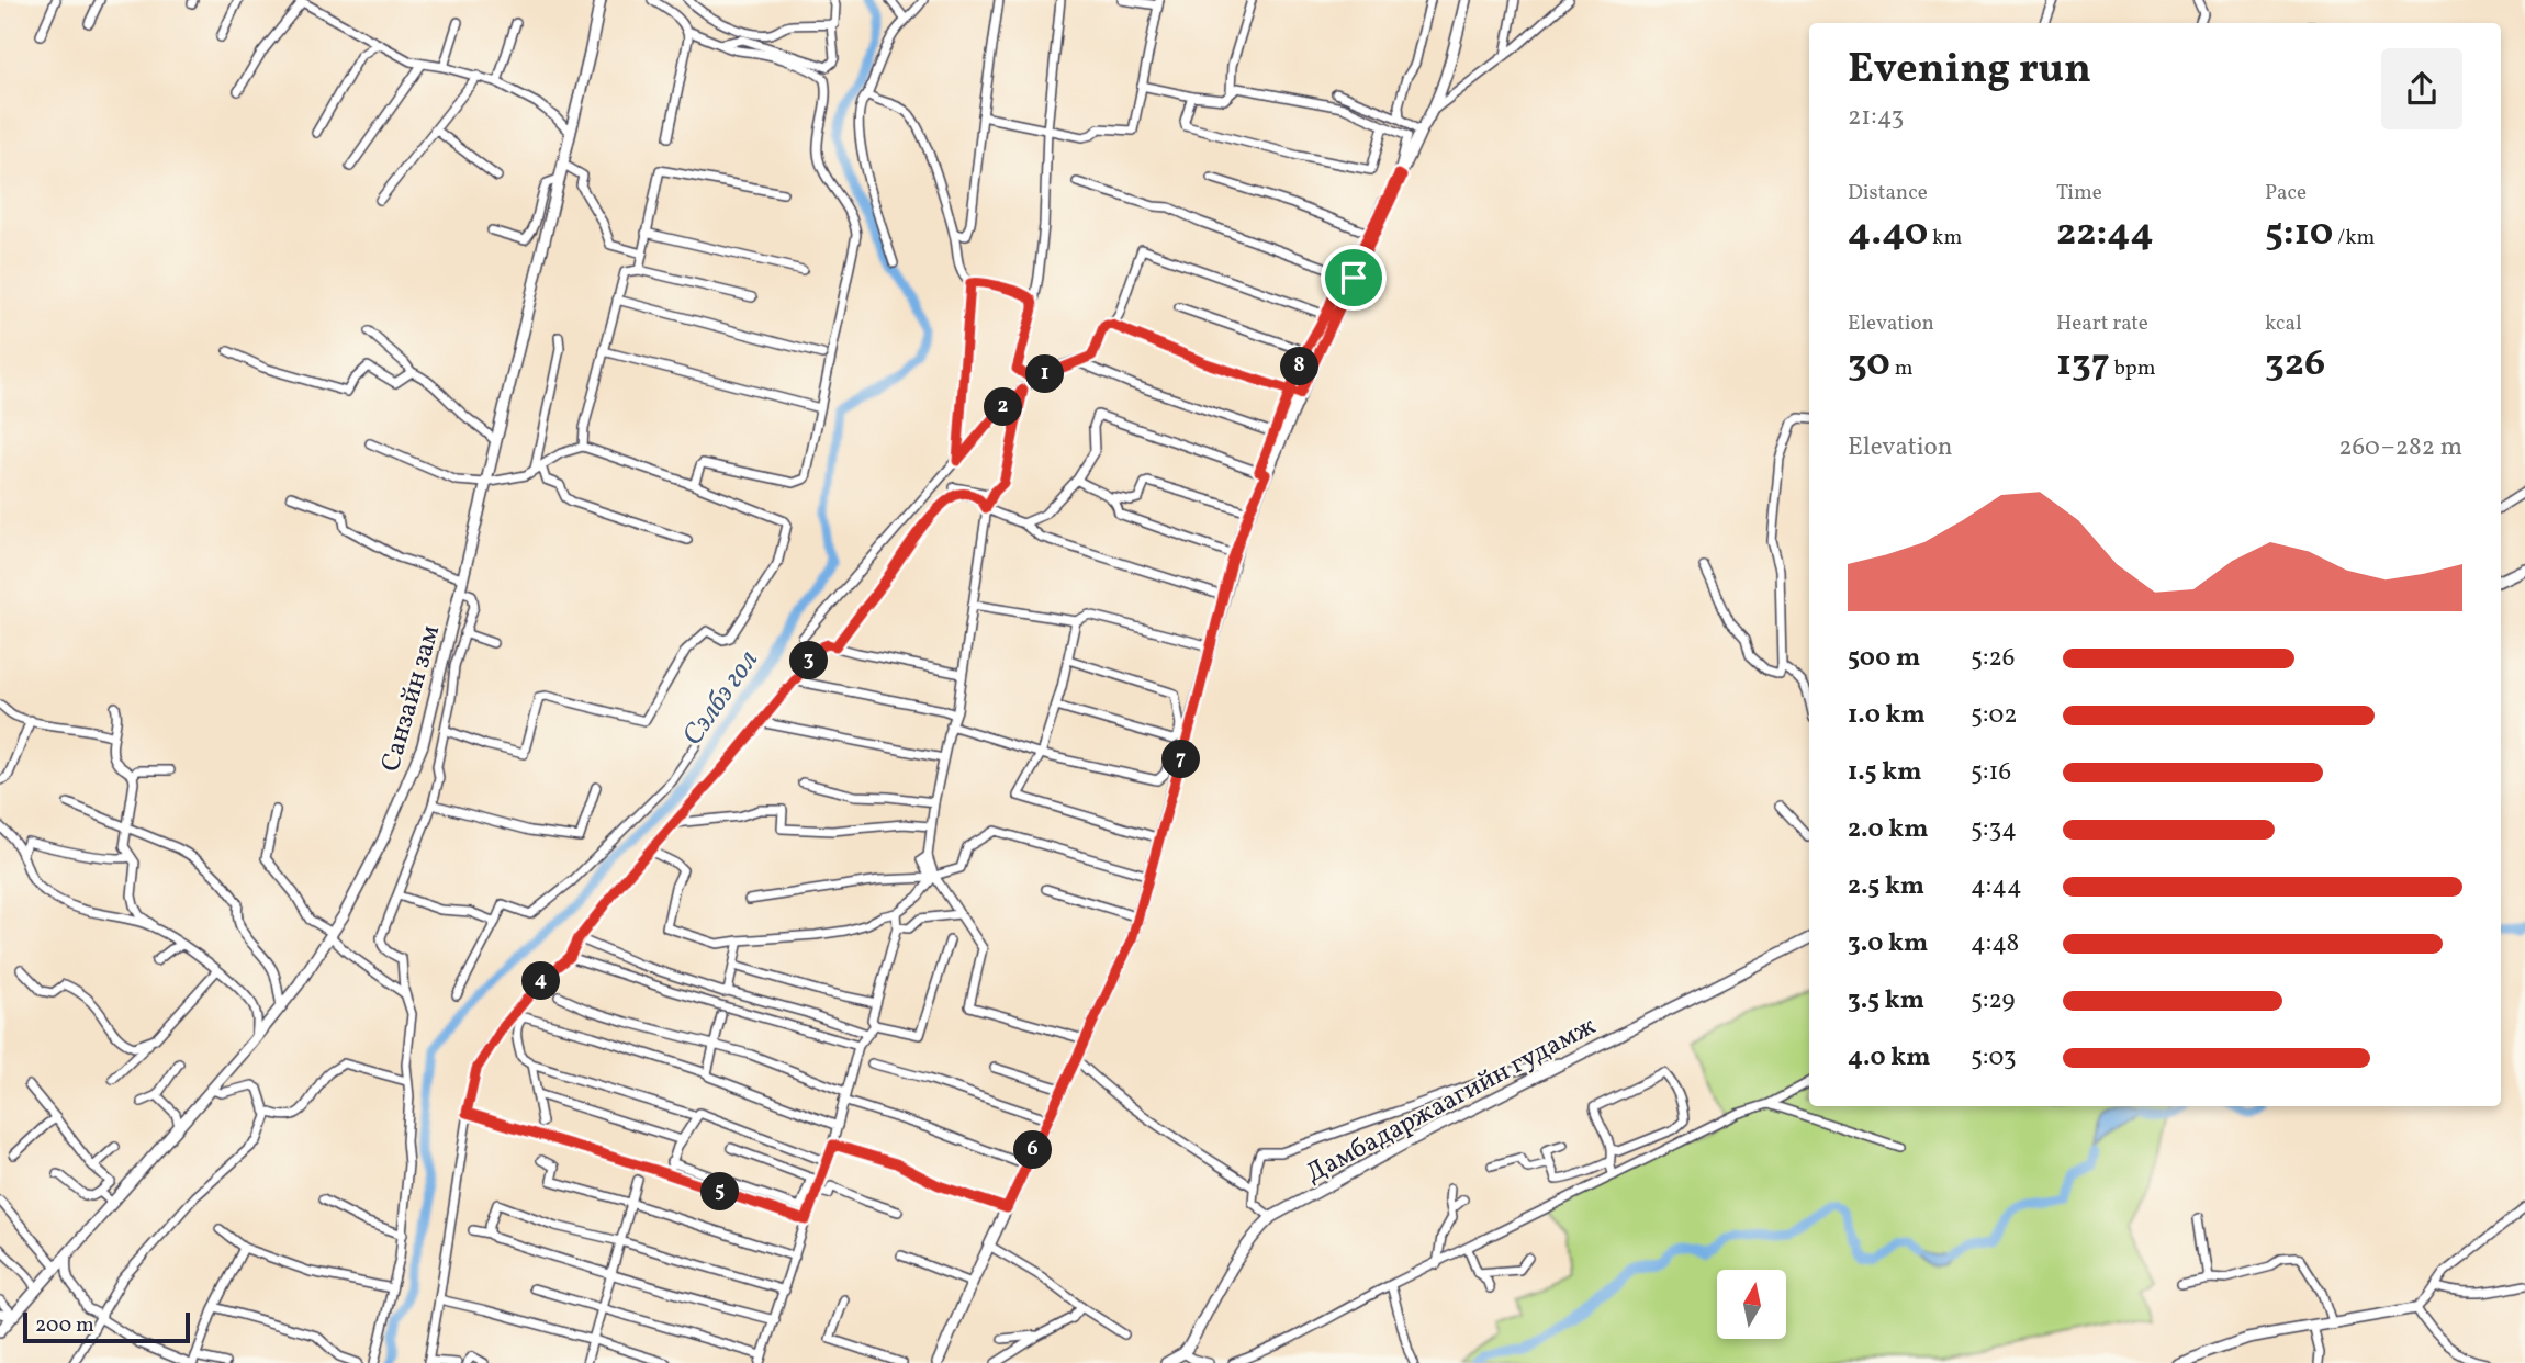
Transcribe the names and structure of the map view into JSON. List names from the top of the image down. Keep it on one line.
{"streets":{"main road":["Санзайн зам","Дамбадаржаагийн гудамж"]},"water":["Сэлбэ гол"],"scale_bar":"200 m","north":"top","page":{"heading":["Evening run","21:43"],"stats":[["Distance","4.40 km"],["Time","22:44"],["Pace","5:10 /km"],["Elevation","30 m"],["Heart rate","137 bpm"],["kcal","326"]],"pins":["8","1","2","3","7","4","6","5"],"chart":["Elevation","260–282 m"],"list":[{"name":"500 m","note":"5:26"},{"name":"1.0 km","note":"5:02"},{"name":"1.5 km","note":"5:16"},{"name":"2.0 km","note":"5:34"},{"name":"2.5 km","note":"4:44"},{"name":"3.0 km","note":"4:48"},{"name":"3.5 km","note":"5:29"},{"name":"4.0 km","note":"5:03"}],"scale":"200 m"}}
